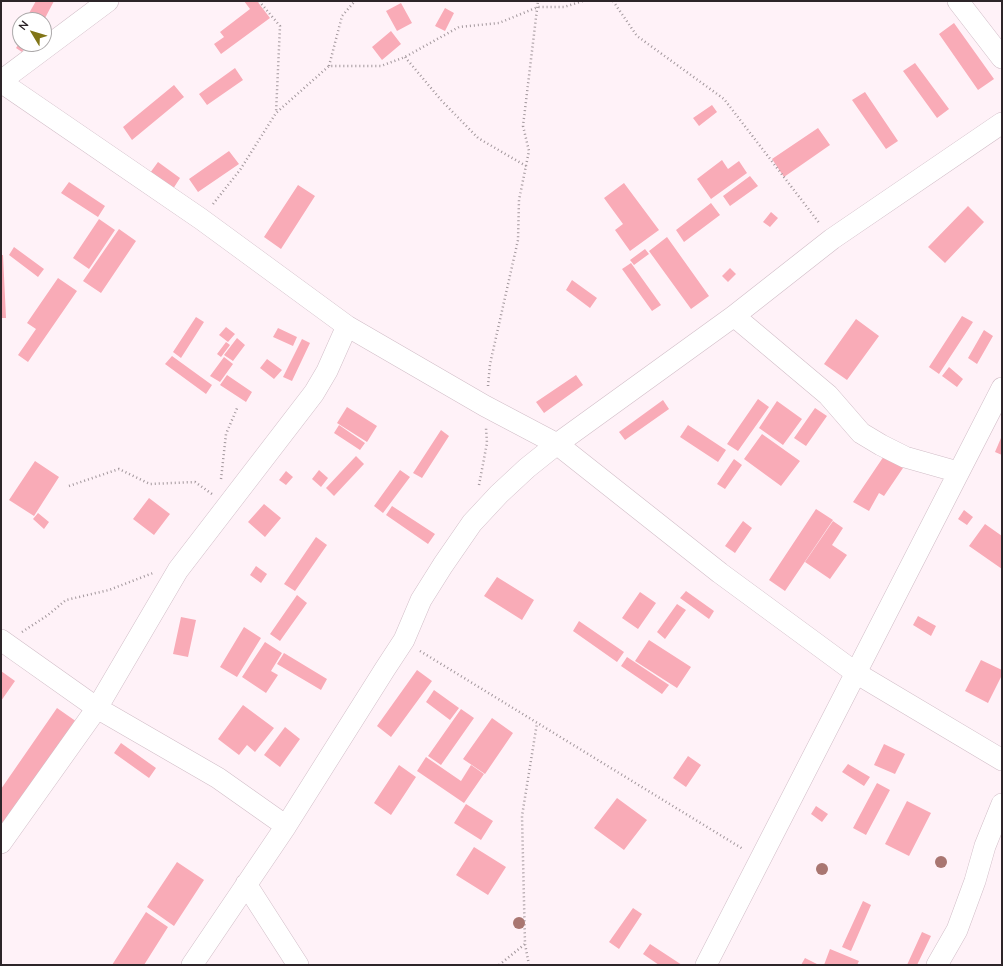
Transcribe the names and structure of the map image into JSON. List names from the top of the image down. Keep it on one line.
{"north":"top left"}
